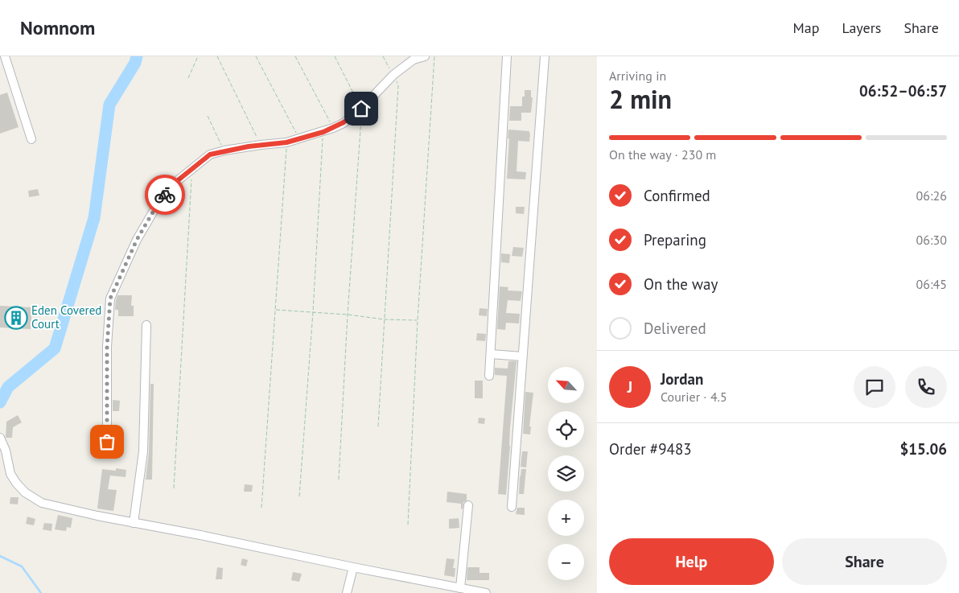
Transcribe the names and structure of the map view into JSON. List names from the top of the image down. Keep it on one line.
{"places":{"building":["Eden Covered Court"]},"north":"top left","page":{"header":"Nomnom","nav":["Map","Layers","Share"],"heading":["2 min","Arriving in","06:52–06:57"],"panel":["Jordan","Courier · 4.5","Order #9483","$15.06"],"bar":"On the way · 230 m","list":[["Confirmed","06:26"],["Preparing","06:30"],["On the way","06:45"],"Delivered"],"round":"J","map_buttons":["+","−"],"buttons":["Help","Share"]}}
